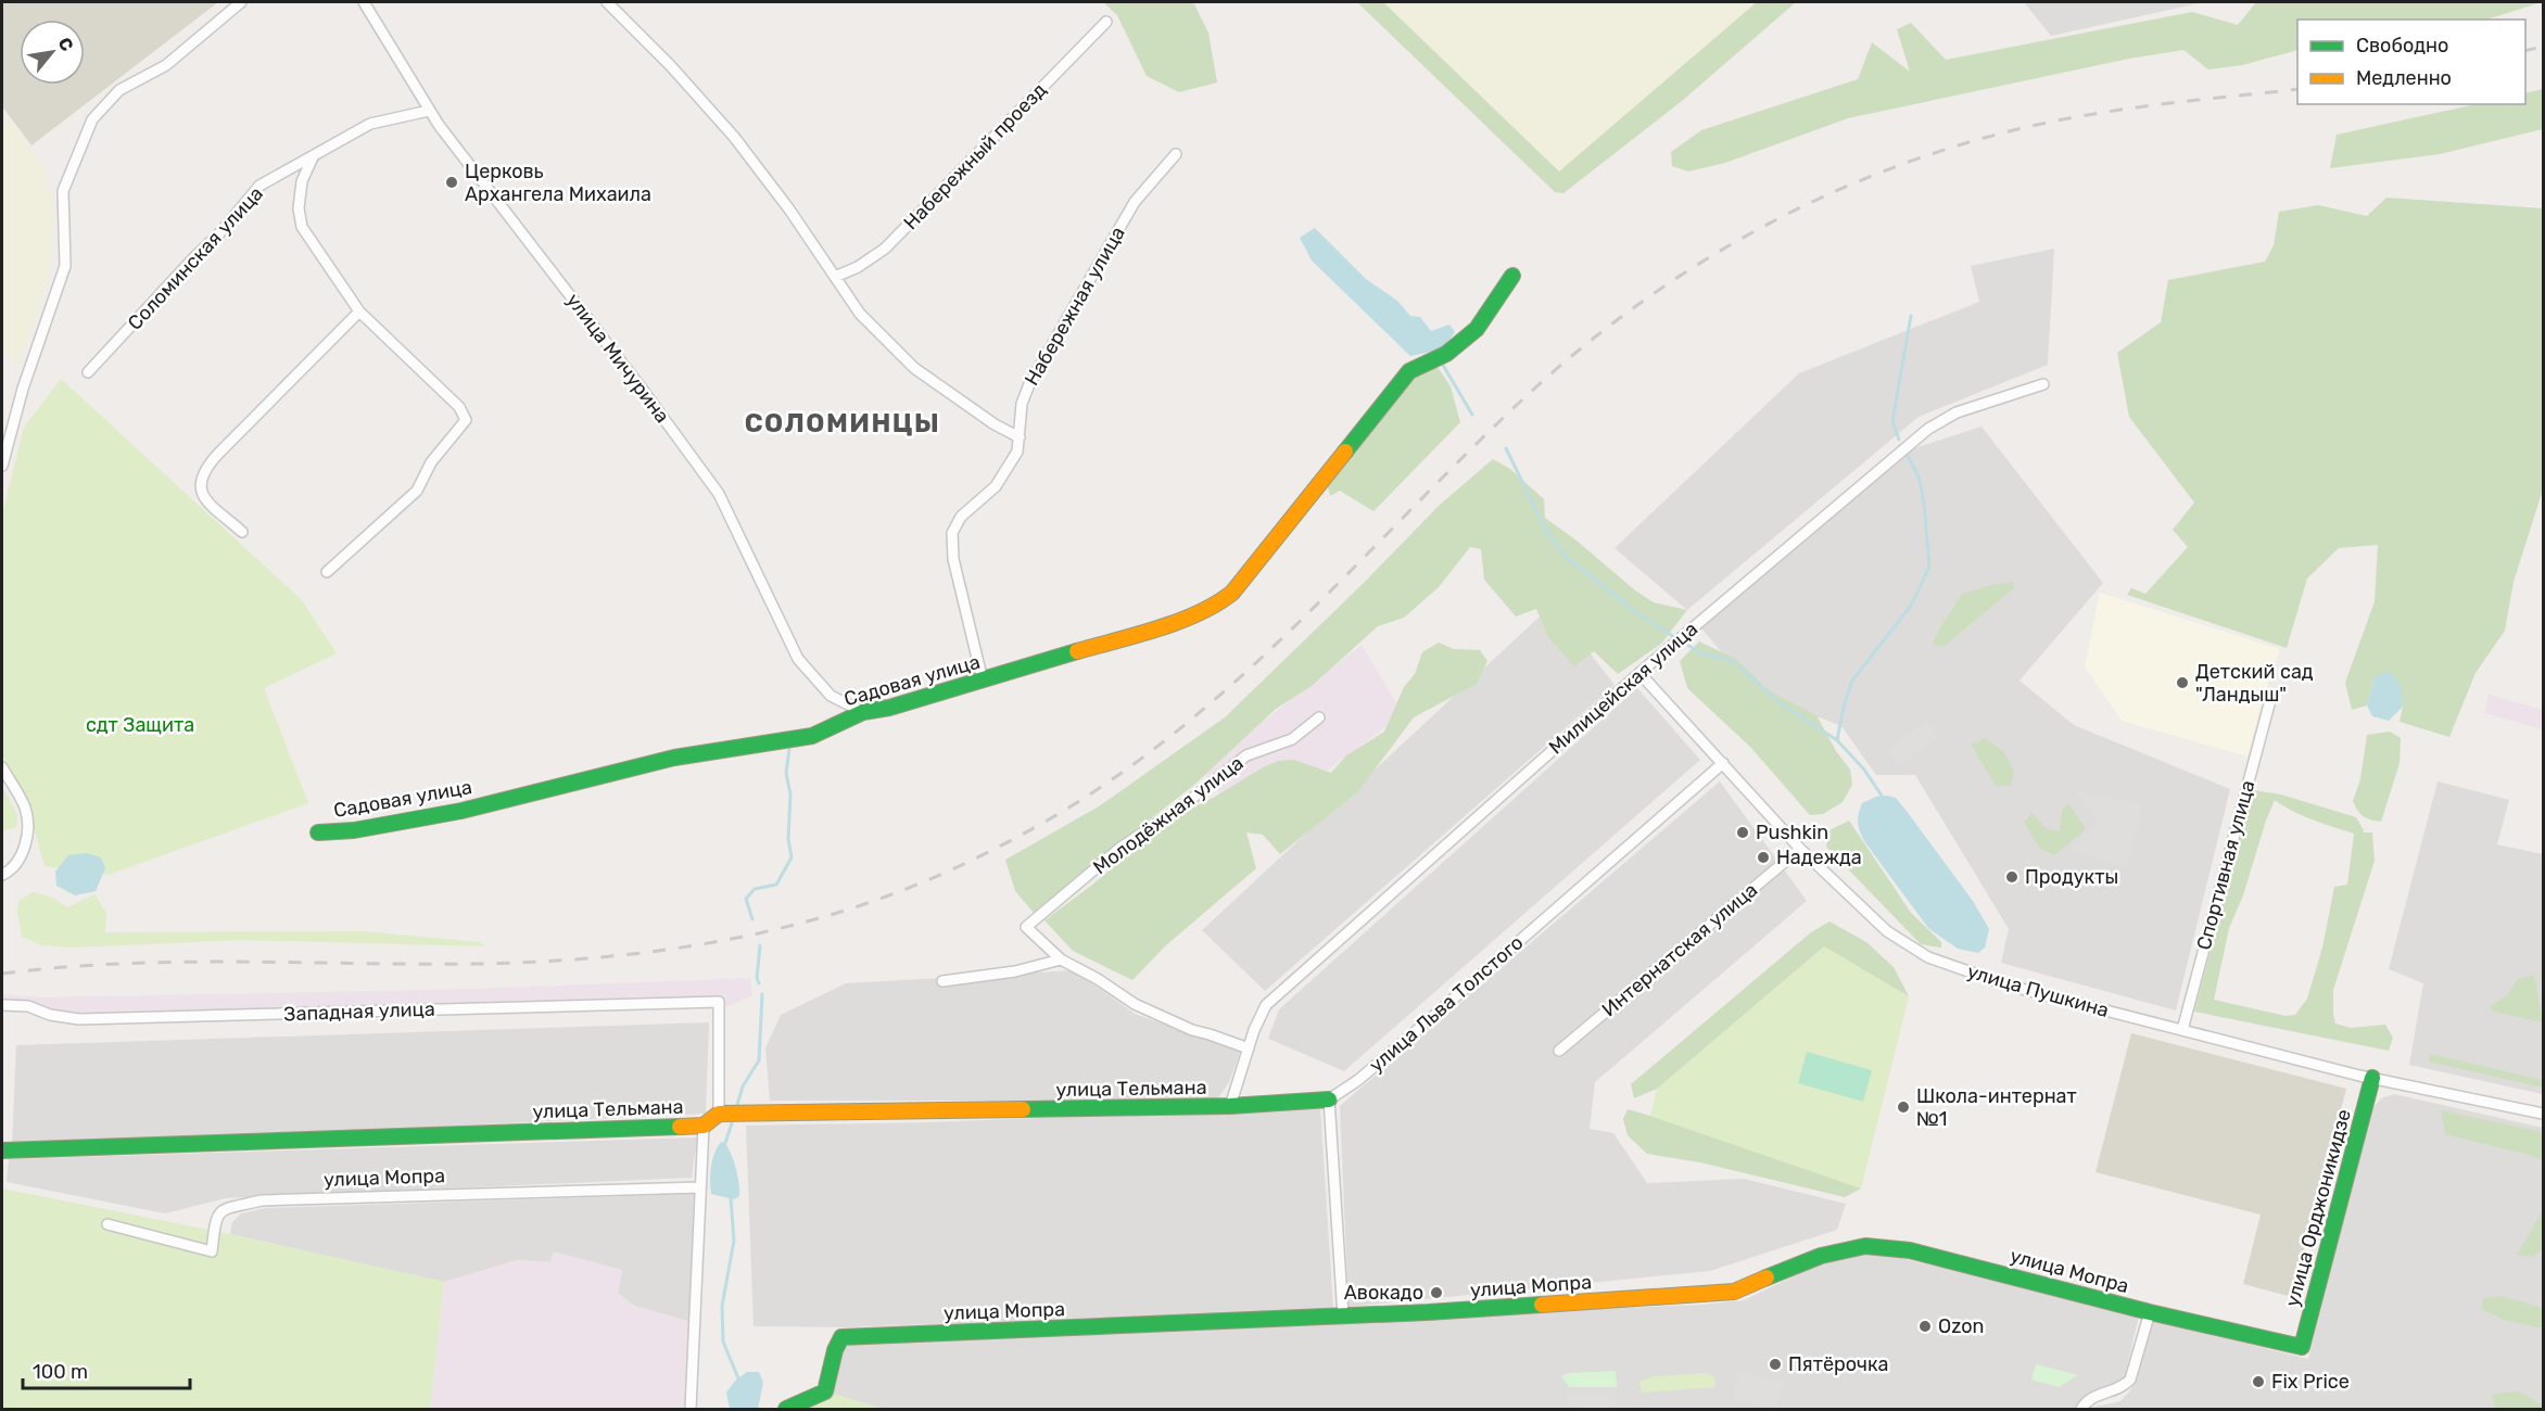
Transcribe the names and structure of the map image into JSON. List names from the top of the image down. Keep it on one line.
{"streets":{"street":["Набережный проезд","Соломинская улица","Набережная улица","улица Мичурина","Садовая улица","Милицейская улица","Молодёжная улица","Спортивная улица","Интернатская улица","улица Пушкина","улица Льва Толстого","Западная улица","улица Тельмана","улица Мопра","улица Орджоникидзе"]},"crossings":[["Соломинская улица","улица Мичурина"],["Набережная улица","Садовая улица"],["улица Мичурина","Садовая улица"],["Милицейская улица","улица Пушкина"],["Милицейская улица","улица Тельмана"],["Спортивная улица","улица Пушкина"],["Интернатская улица","улица Пушкина"],["улица Пушкина","улица Льва Толстого"],["улица Пушкина","улица Орджоникидзе"],["улица Льва Толстого","улица Тельмана"],["Западная улица","улица Тельмана"],["улица Мопра","улица Орджоникидзе"]],"districts":["СОЛОМИНЦЫ"],"parks":["сдт Защита"],"places":["Церковь Архангела Михаила","Детский сад \"Ландыш\"","Pushkin","Надежда","Продукты","Школа-интернат №1","Авокадо","Ozon","Пятёрочка","Fix Price"],"legend":["Свободно","Медленно"],"scale_bar":"100 m","north":"top right"}
